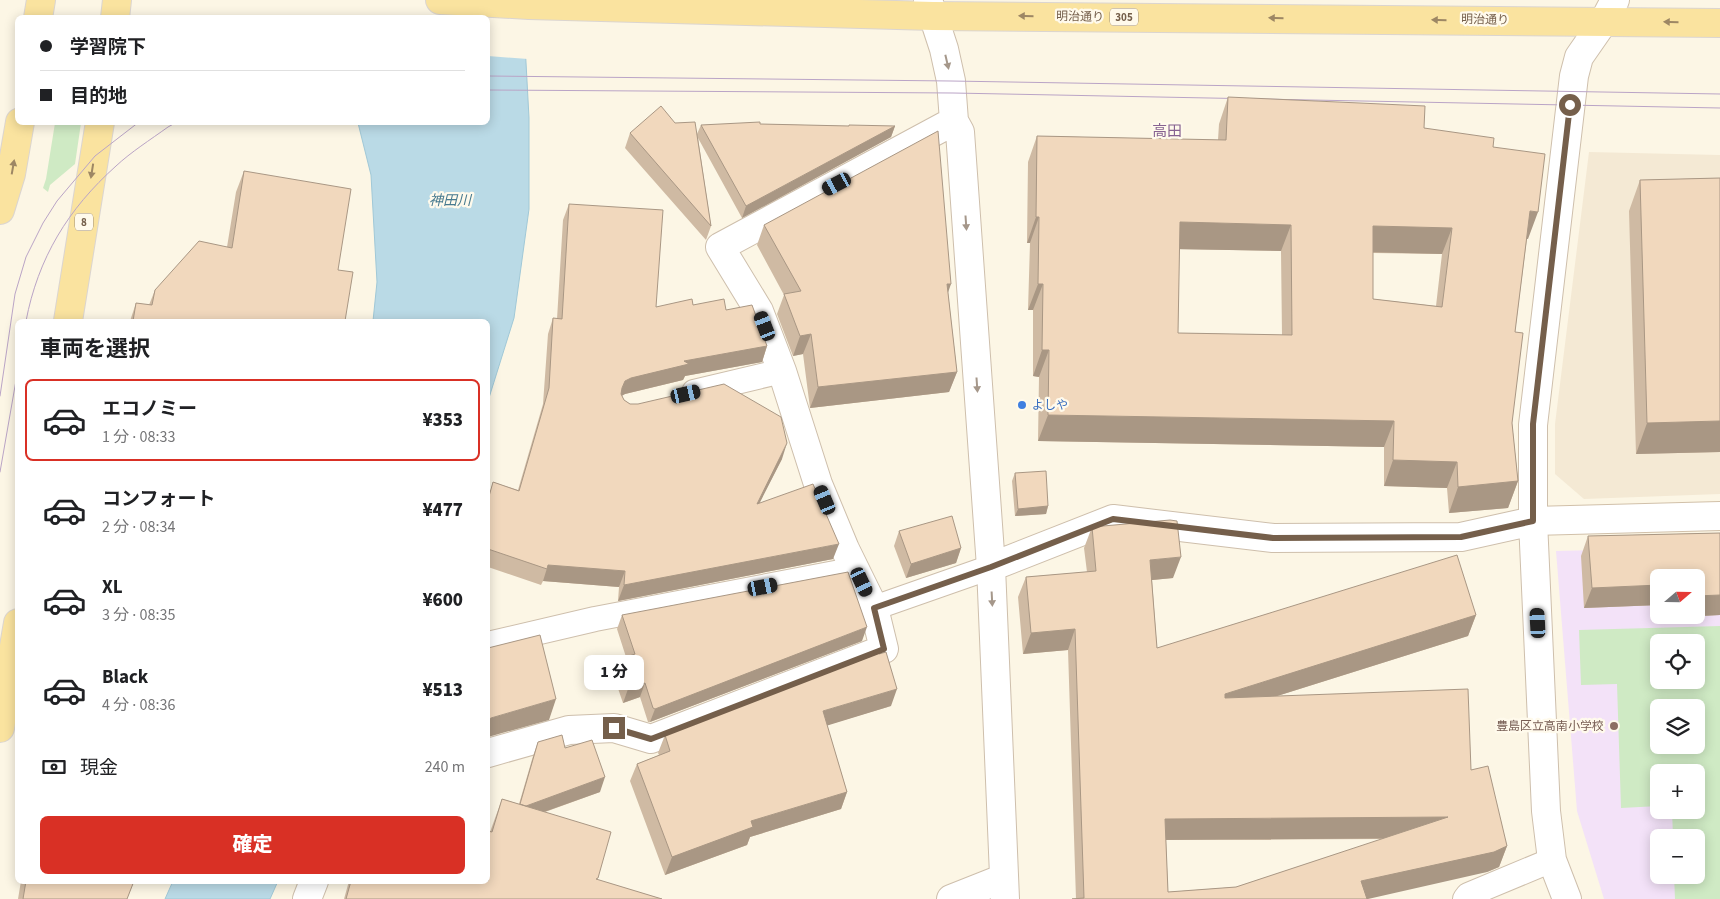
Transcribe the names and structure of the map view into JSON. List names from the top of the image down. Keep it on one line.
{"streets":{"main road":["明治通り","305","8"]},"one_way":["明治通り"],"districts":["高田"],"water":["神田川"],"places":["よしや","豊島区立高南小学校"],"north":"right","page":{"banner":["学習院下","目的地"],"heading":"車両を選択","list":[{"name":"エコノミー","note":"1 分 · 08:33","value":"¥353"},{"name":"コンフォート","note":"2 分 · 08:34","value":"¥477"},{"name":"XL","note":"3 分 · 08:35","value":"¥600"},{"name":"Black","note":"4 分 · 08:36","value":"¥513"}],"map_buttons":["+","−"],"bubble":"1 分","pay":["現金","240 m"],"buttons":"確定"}}
